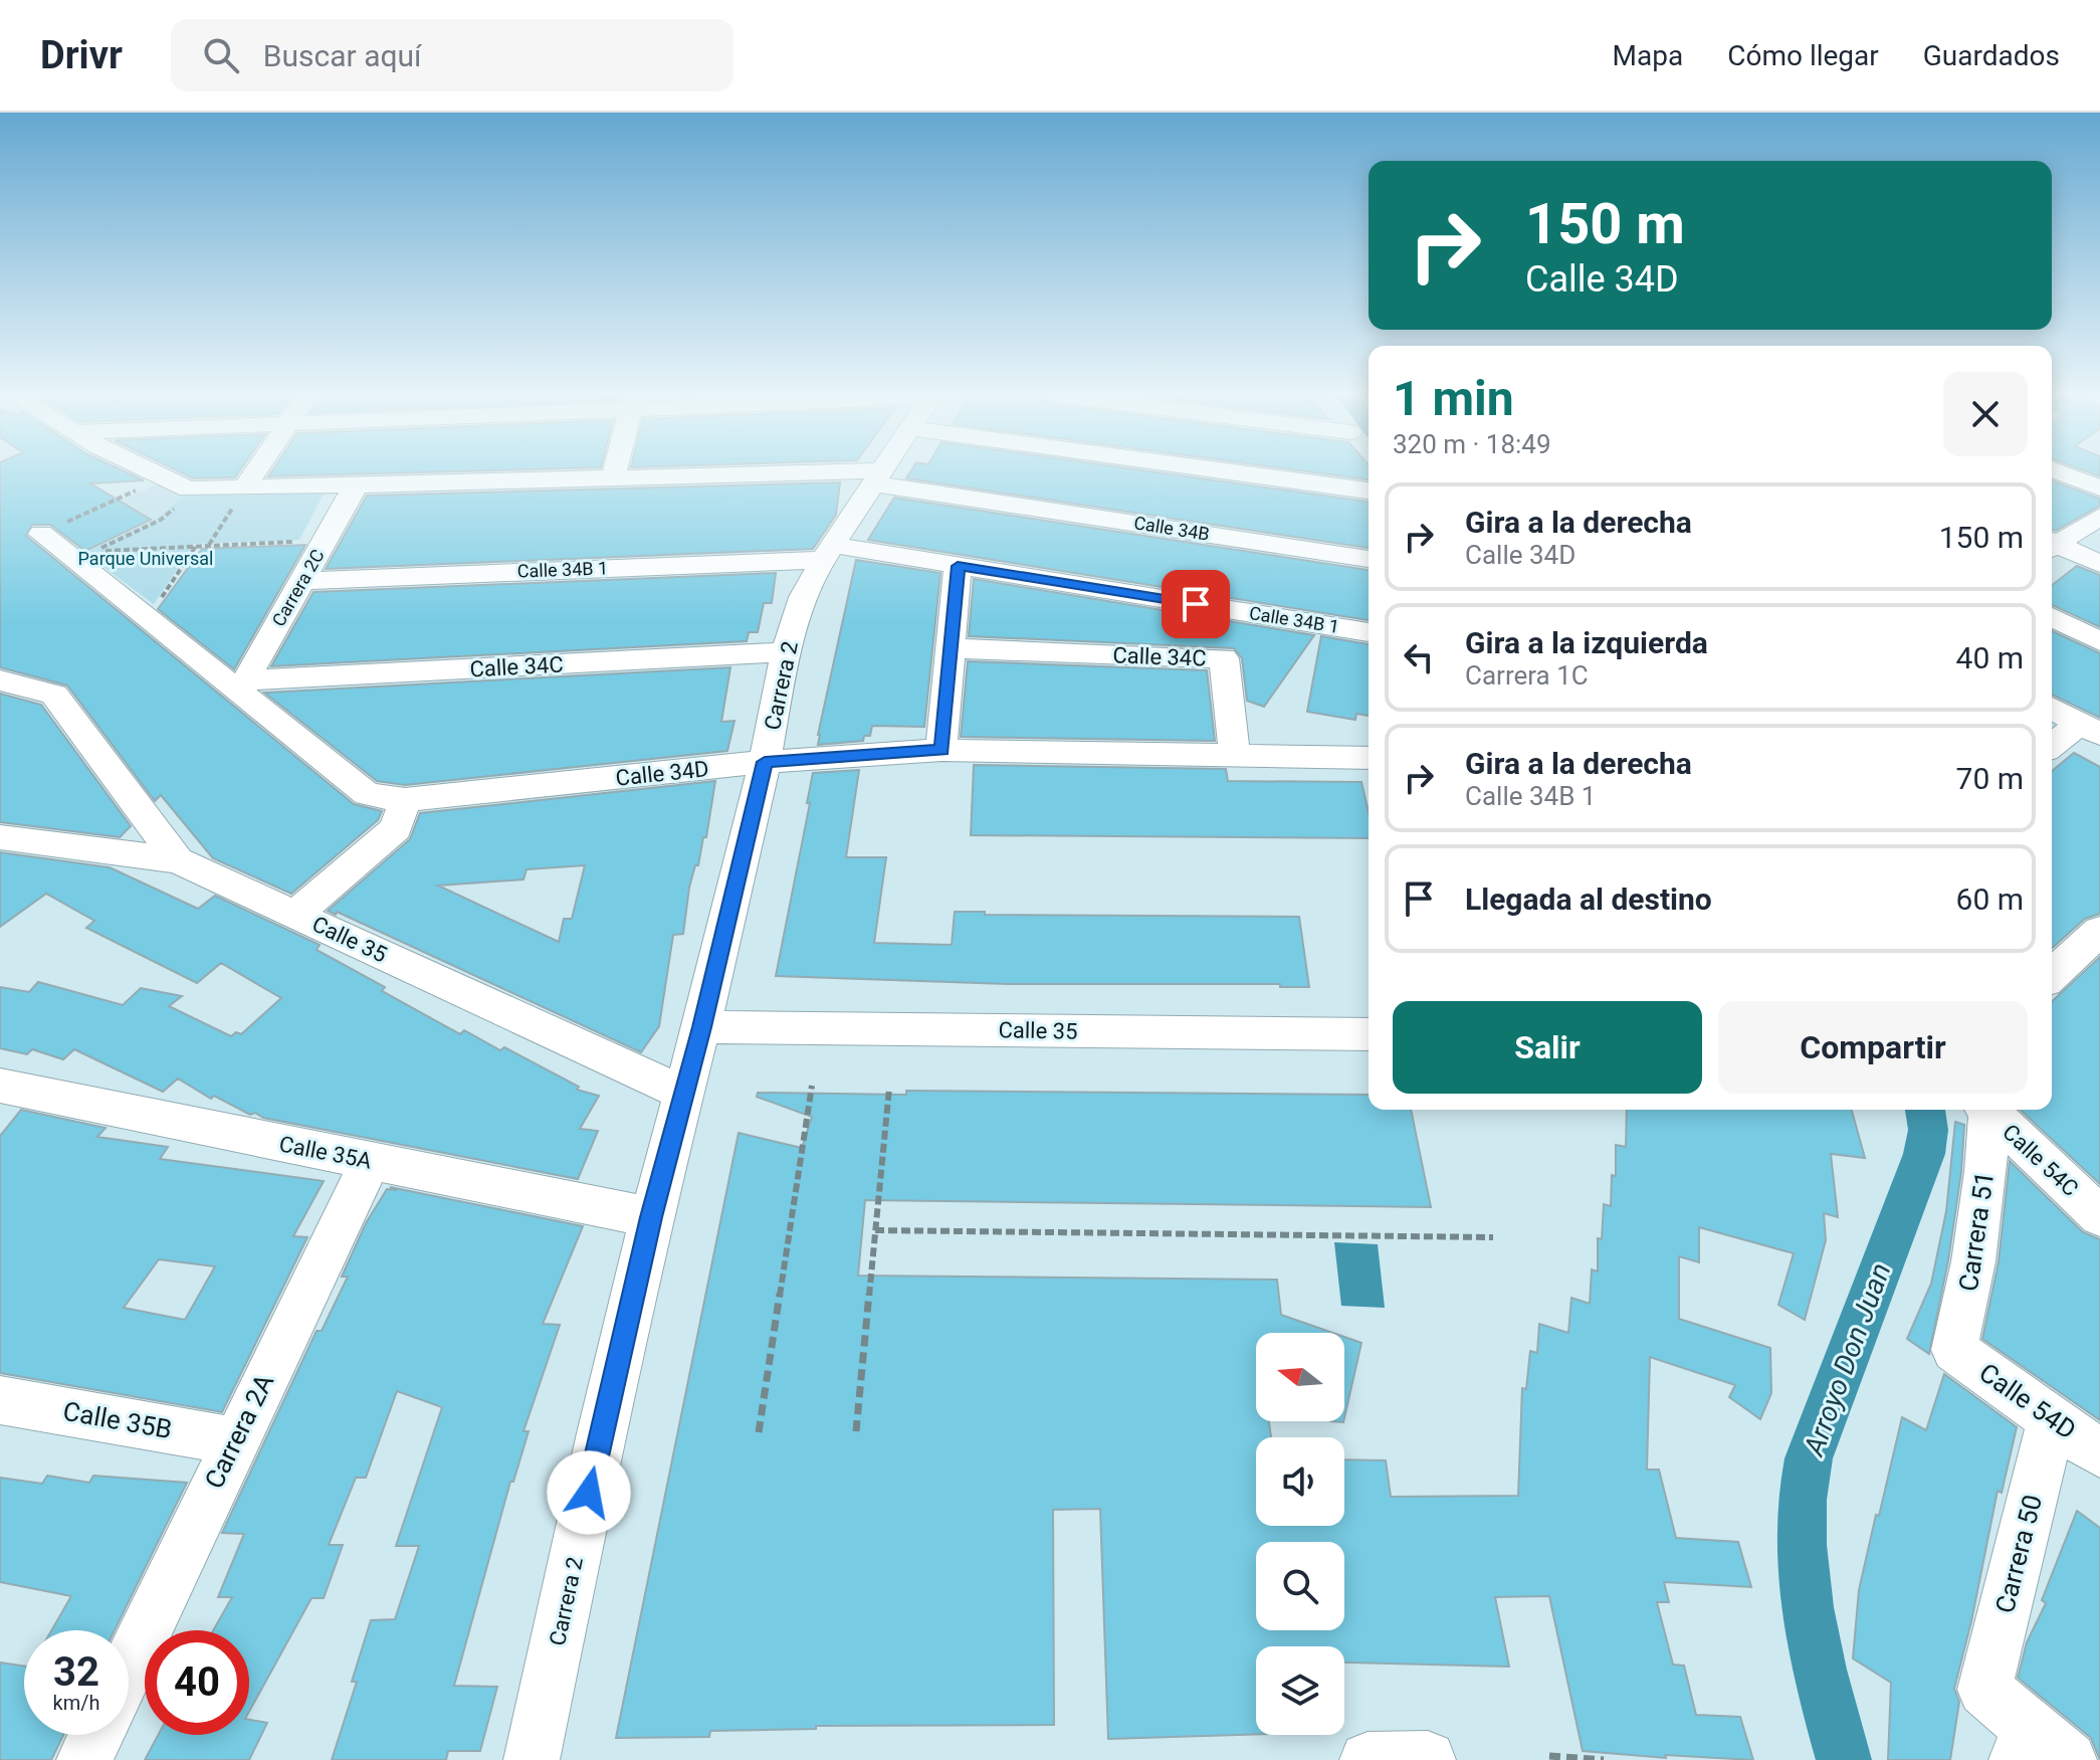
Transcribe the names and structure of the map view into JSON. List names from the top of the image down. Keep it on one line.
{"streets":{"street":["Calle 34B","Calle 34B 1","Carrera 2C","Calle 34C","Carrera 2","Calle 34D","Calle 35","Calle 35A","Calle 54C","Carrera 51","Calle 54D","Calle 35B","Carrera 2A","Carrera 50"]},"crossings":[["Calle 34B","Carrera 2C"],["Calle 34B","Carrera 2"],["Calle 34B 1","Carrera 2C"],["Calle 34B 1","Carrera 2"],["Carrera 2C","Calle 34C"],["Carrera 2C","Calle 34D"],["Calle 34C","Carrera 2"],["Calle 34C","Calle 34D"],["Carrera 2","Calle 34D"],["Carrera 2","Calle 35"],["Carrera 2","Calle 35A"],["Calle 35A","Carrera 2A"],["Carrera 51","Calle 54D"],["Calle 54D","Carrera 50"],["Calle 35B","Carrera 2A"]],"water":["Arroyo Don Juan"],"parks":["Parque Universal"],"north":"left","page":{"header":"Drivr","search":"Buscar aquí","nav":["Mapa","Cómo llegar","Guardados"],"turn":["150 m","Calle 34D"],"heading":["1 min","320 m · 18:49"],"list":[{"name":"Gira a la derecha","note":"Calle 34D","value":"150 m"},{"name":"Gira a la izquierda","note":"Carrera 1C","value":"40 m"},{"name":"Gira a la derecha","note":"Calle 34B 1","value":"70 m"},{"name":"Llegada al destino","value":"60 m"}],"buttons":["Salir","Compartir"],"speed":"32 km/h","limit":"40"}}
